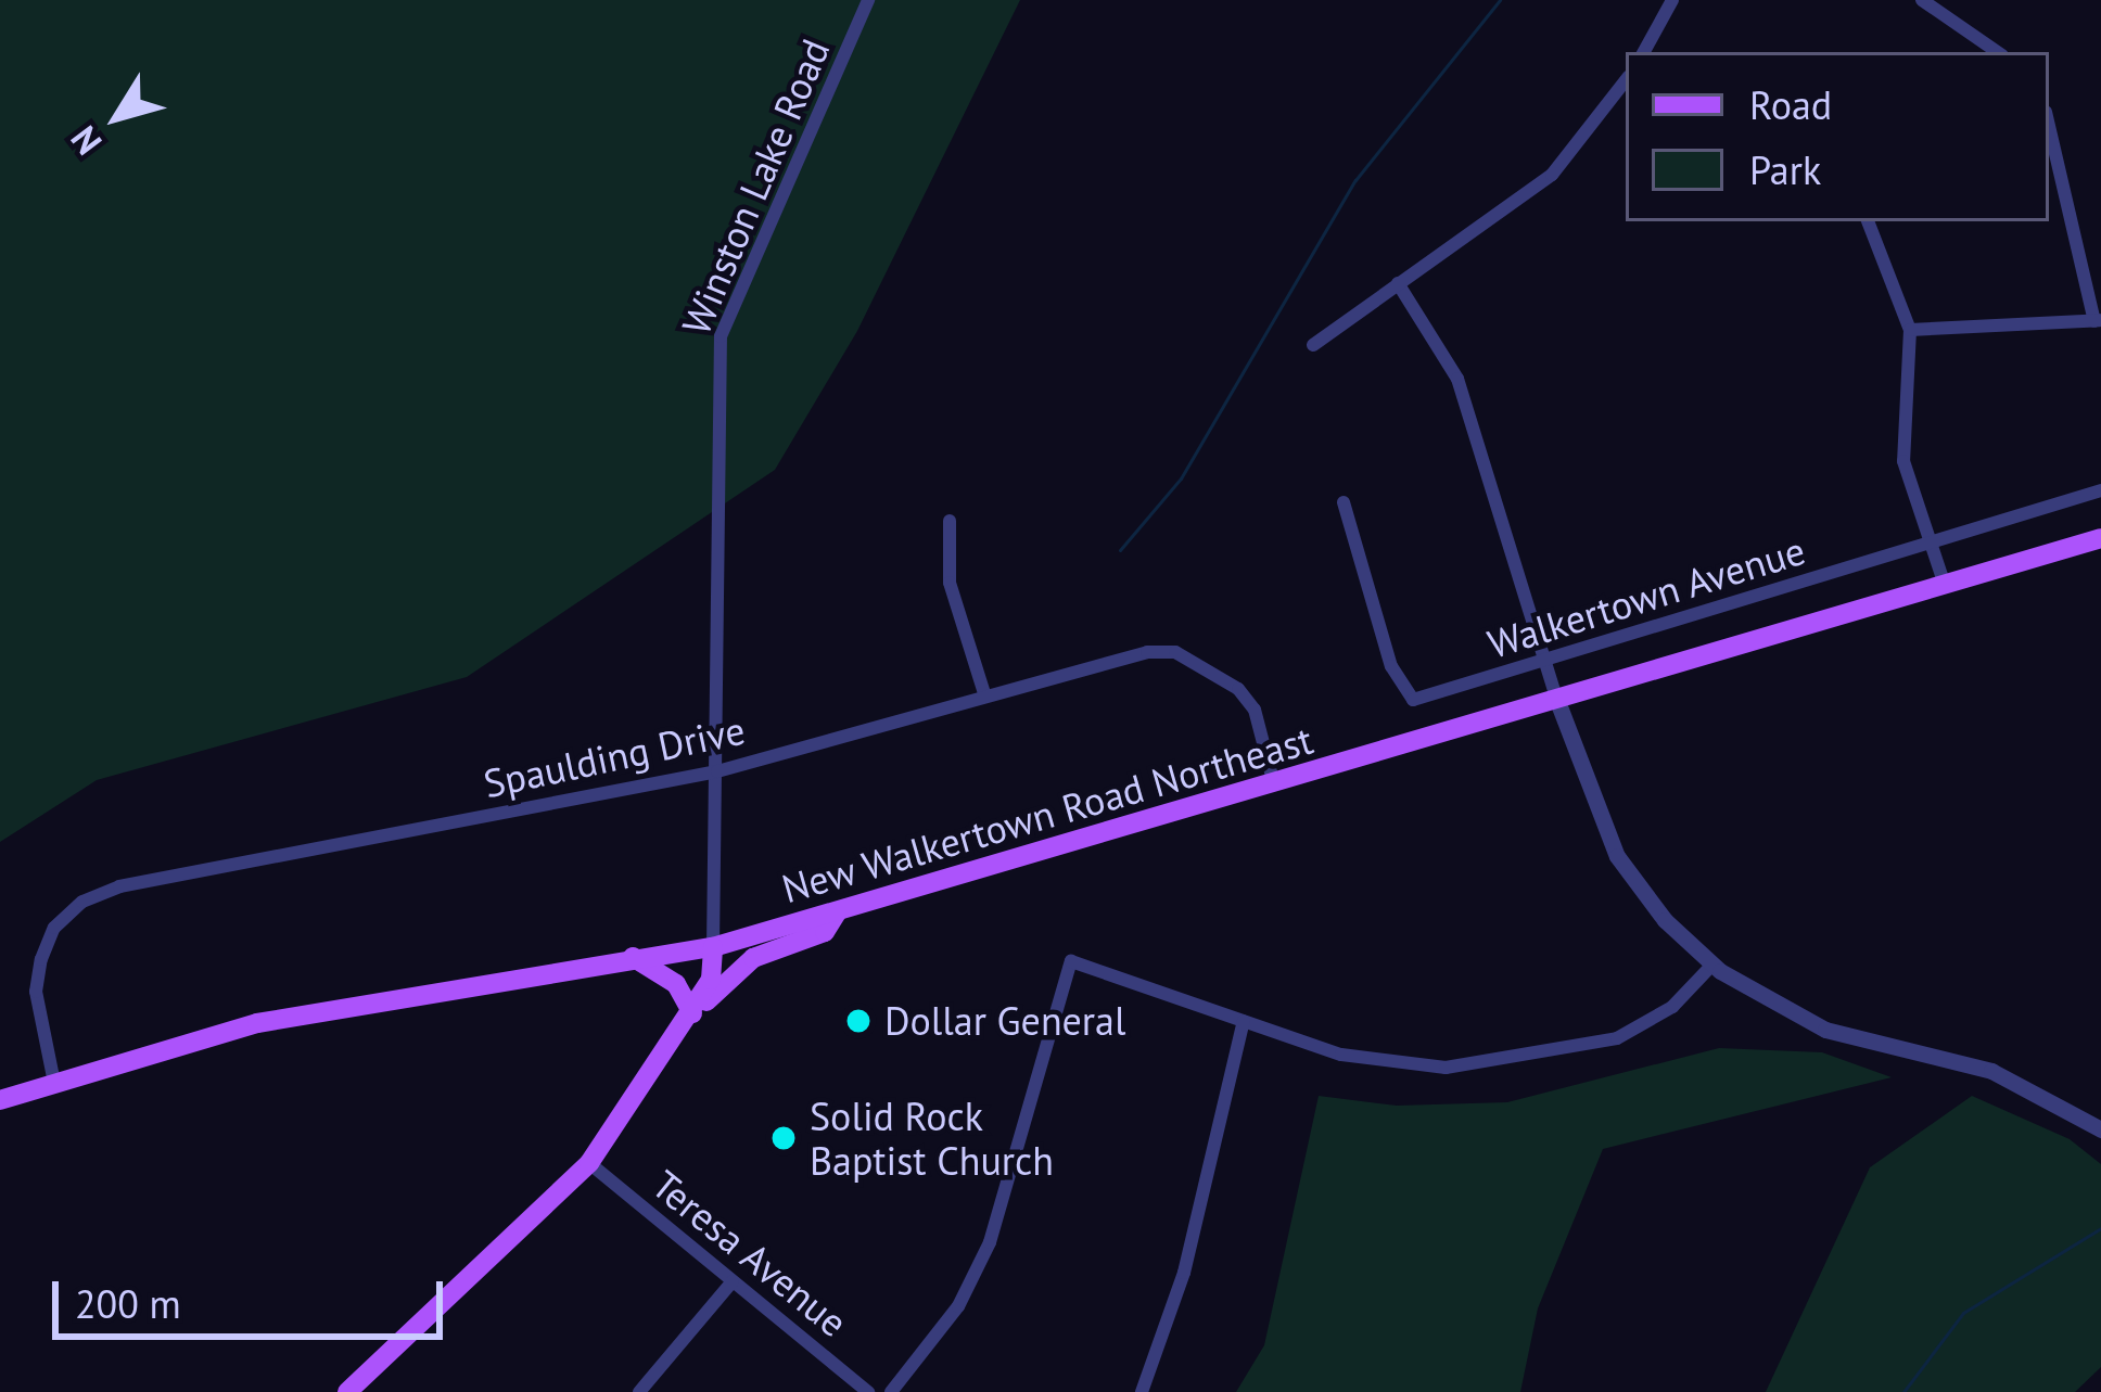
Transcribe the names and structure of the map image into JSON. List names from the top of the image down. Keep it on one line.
{"streets":{"main road":["New Walkertown Road Northeast"],"street":["Winston Lake Road","Walkertown Avenue","Spaulding Drive","Teresa Avenue"]},"crossings":[["Winston Lake Road","Spaulding Drive"],["Winston Lake Road","New Walkertown Road Northeast"],["Spaulding Drive","New Walkertown Road Northeast"]],"places":["Dollar General","Solid Rock Baptist Church"],"legend":["Road","Park"],"scale_bar":"200 m","north":"bottom left"}
